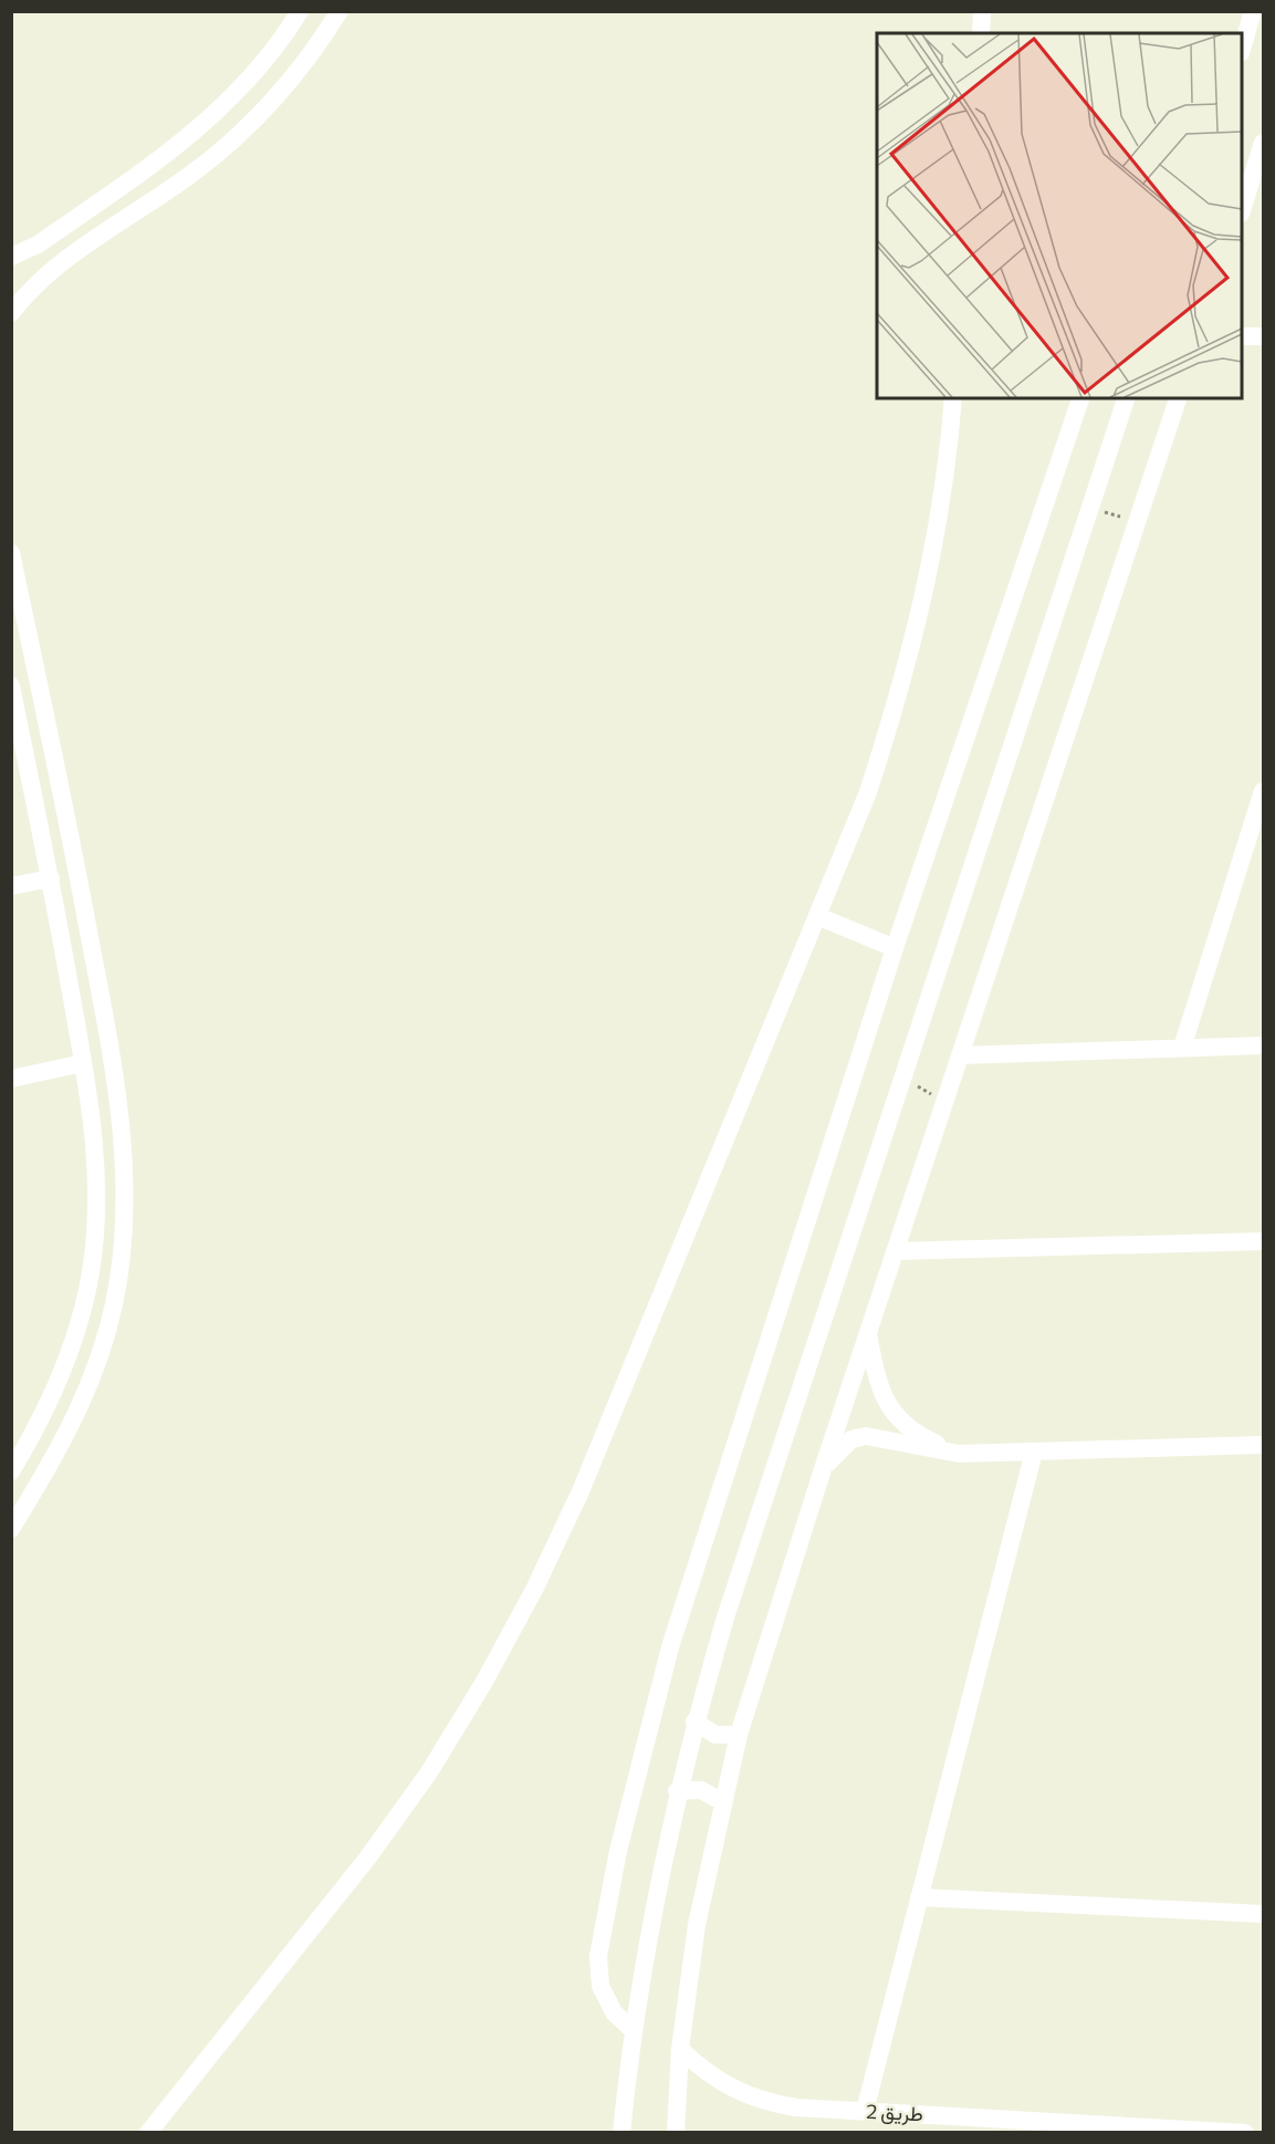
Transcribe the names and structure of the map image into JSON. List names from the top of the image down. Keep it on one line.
{"streets":{"street":["طريق 2"]}}
